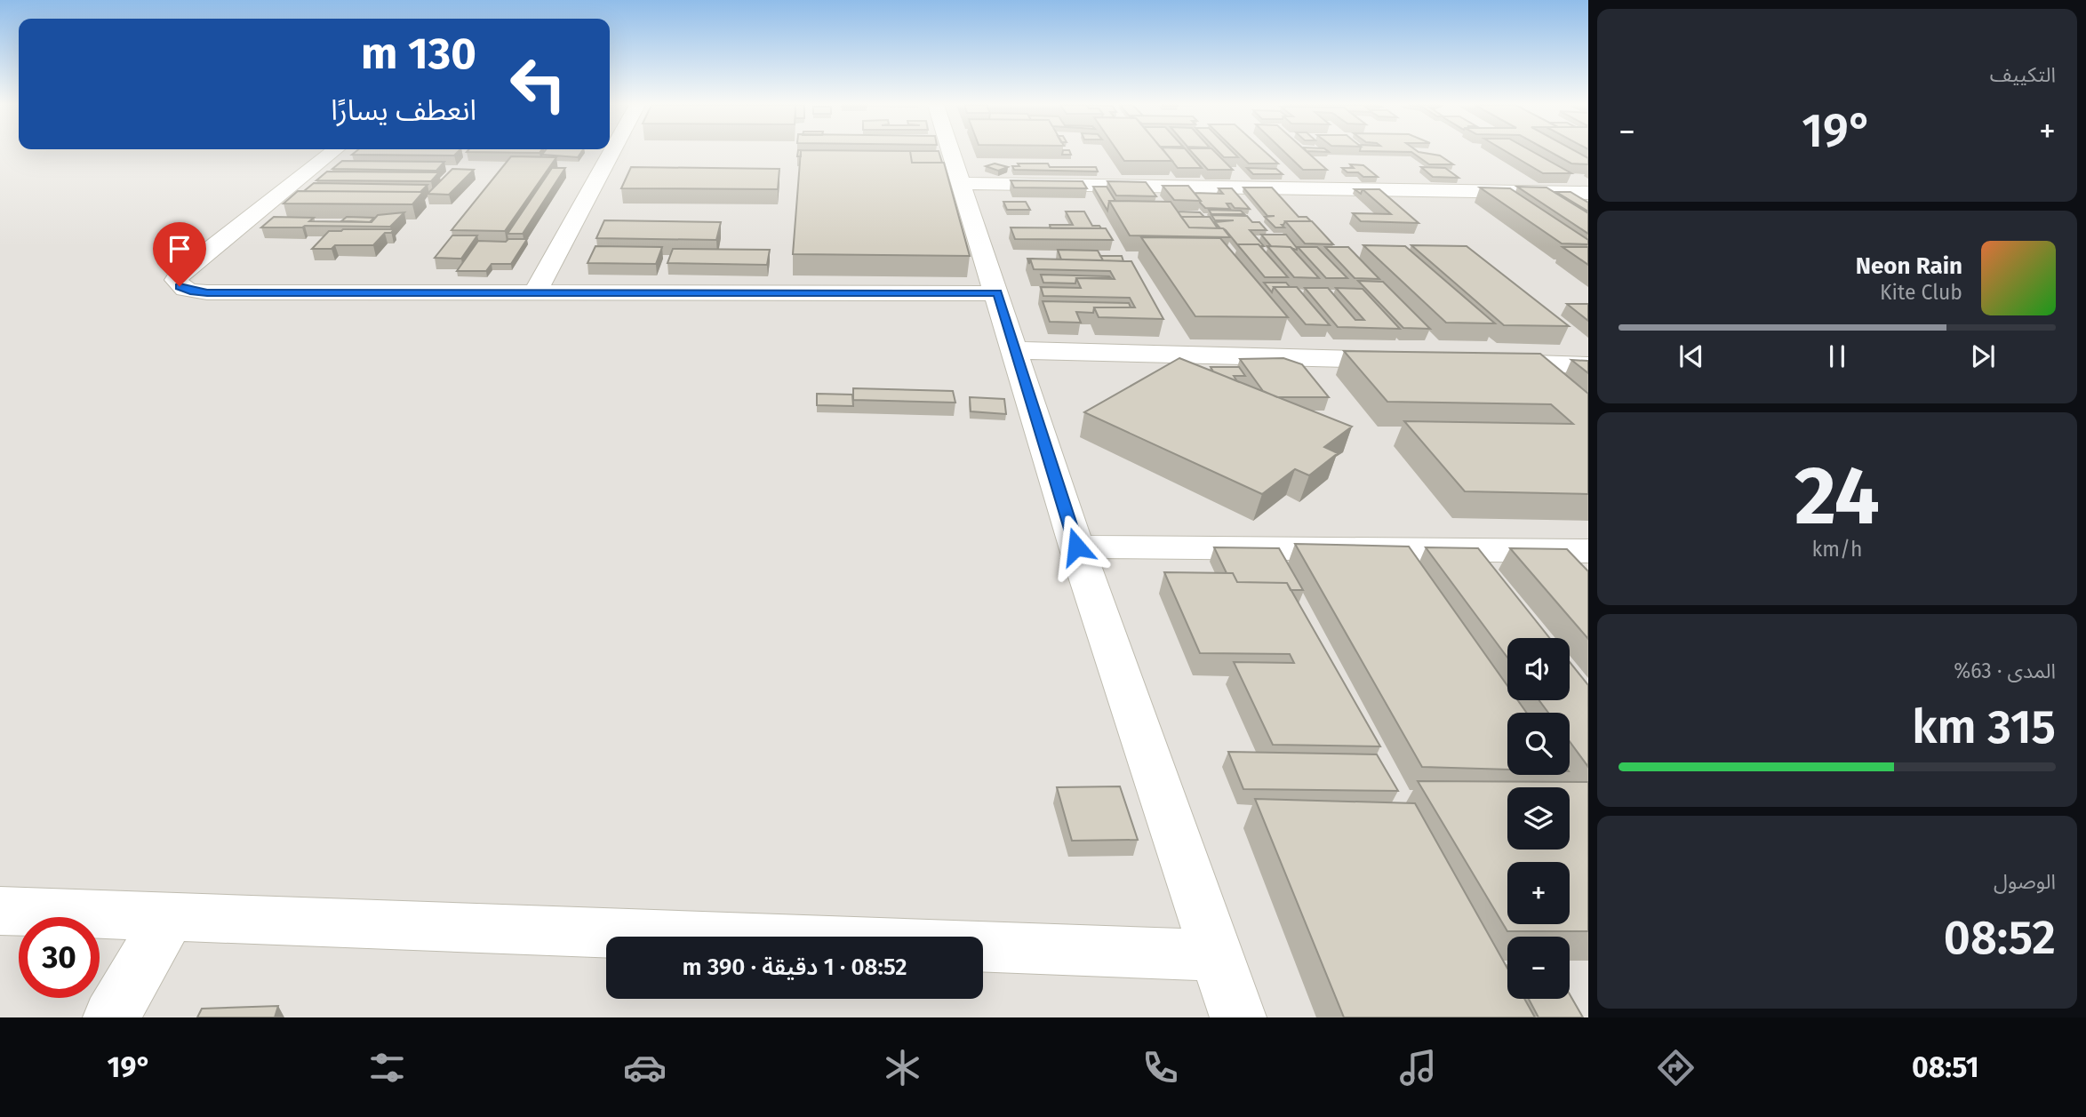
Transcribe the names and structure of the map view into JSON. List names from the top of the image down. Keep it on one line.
{"page":{"tile":["التكييف",["24","km/h"],["المدى · 63%","315 km"],["الوصول","08:52"]],"turn":["130 m","انعطف يسارًا"],"heat":["−","19°","+"],"song":["Neon Rain","Kite Club"],"map_buttons":["+","−"],"limit":"30","trip":"08:52 · 1 دقيقة · 390 m","tabs":["08:51","19°"]}}
